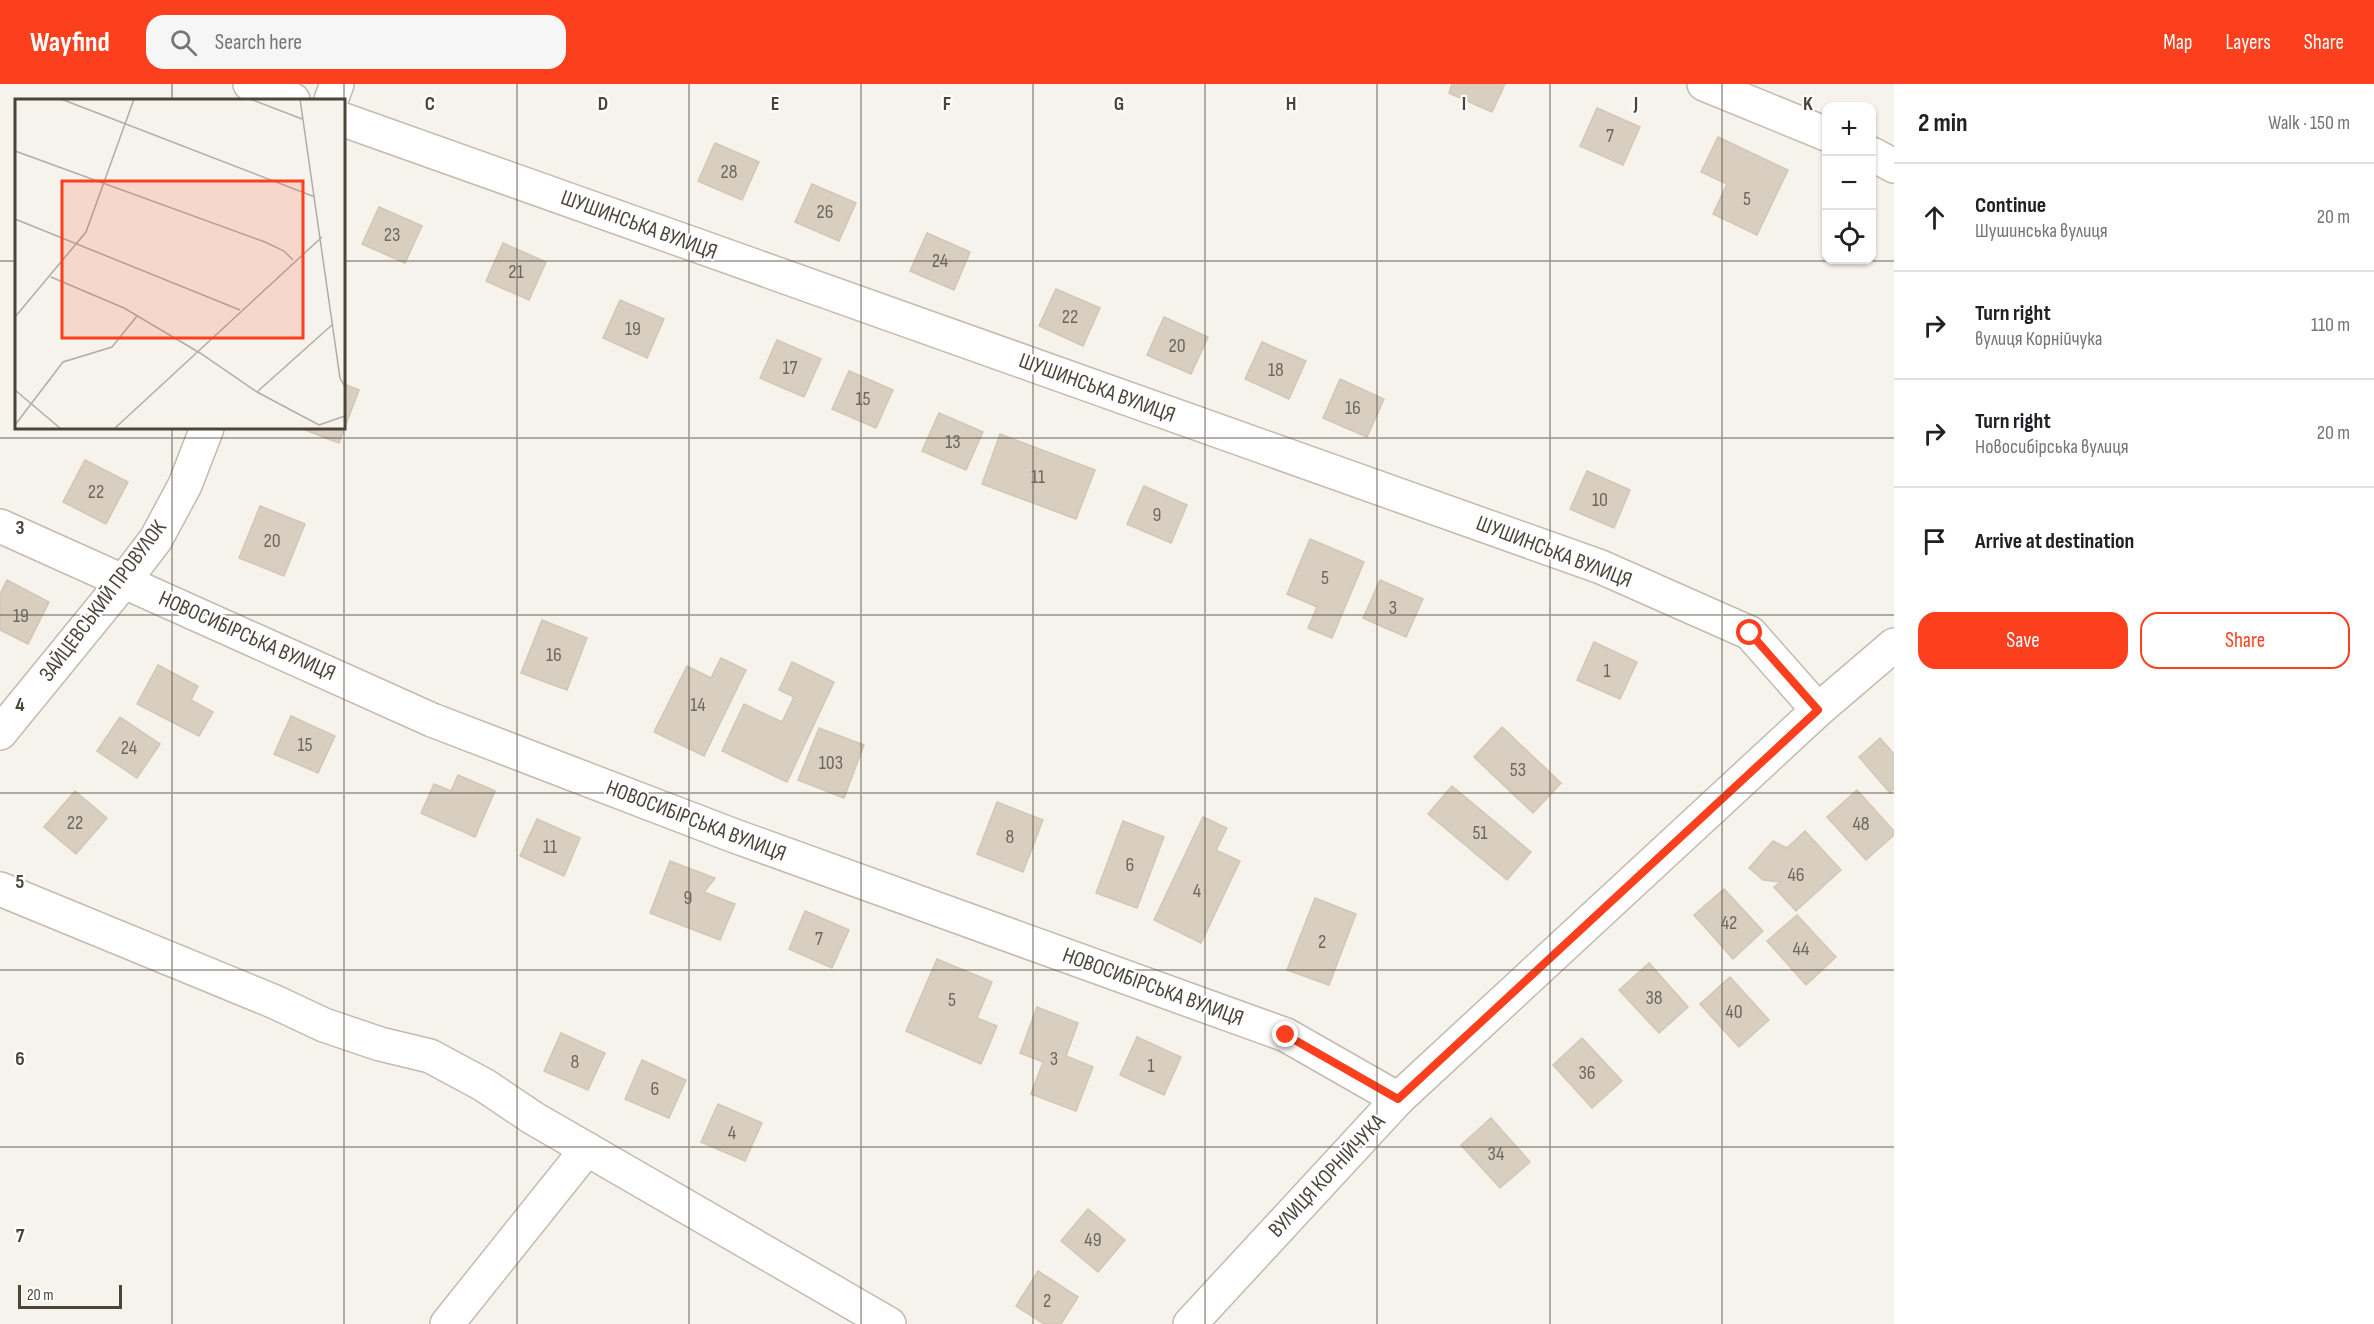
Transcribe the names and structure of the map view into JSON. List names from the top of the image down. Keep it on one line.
{"streets":{"street":["ШУШИНСЬКА ВУЛИЦЯ","ЗАЙЦЕВСЬКИЙ ПРОВУЛОК","НОВОСИБІРСЬКА ВУЛИЦЯ","ВУЛИЦЯ КОРНІЙЧУКА"]},"crossings":[["ШУШИНСЬКА ВУЛИЦЯ","ВУЛИЦЯ КОРНІЙЧУКА"],["ЗАЙЦЕВСЬКИЙ ПРОВУЛОК","НОВОСИБІРСЬКА ВУЛИЦЯ"],["НОВОСИБІРСЬКА ВУЛИЦЯ","ВУЛИЦЯ КОРНІЙЧУКА"]],"house_numbers":["7","28","5","26","23","24","21","22","19","20","17","18","15","16","13","11","22","10","9","20","5","3","19","16","1","14","15","24","103","53","22","48","51","8","11","6","46","4","9","42","7","2","44","38","5","40","3","8","1","36","6","4","34","49","2"],"scale_bar":"20 m","page":{"header":"Wayfind","search":"Search here","nav":["Map","Layers","Share"],"heading":["2 min","Walk · 150 m"],"map_buttons":["+","−"],"list":[["Continue","Шушинська вулиця","20 m"],["Turn right","вулиця Корнійчука","110 m"],["Turn right","Новосибірська вулиця","20 m"],"Arrive at destination"],"buttons":["Save","Share"],"scale":"20 m"},"grid":{"columns":["C","D","E","F","G","H","I","J","K"],"rows":["3","4","5","6","7"]}}
